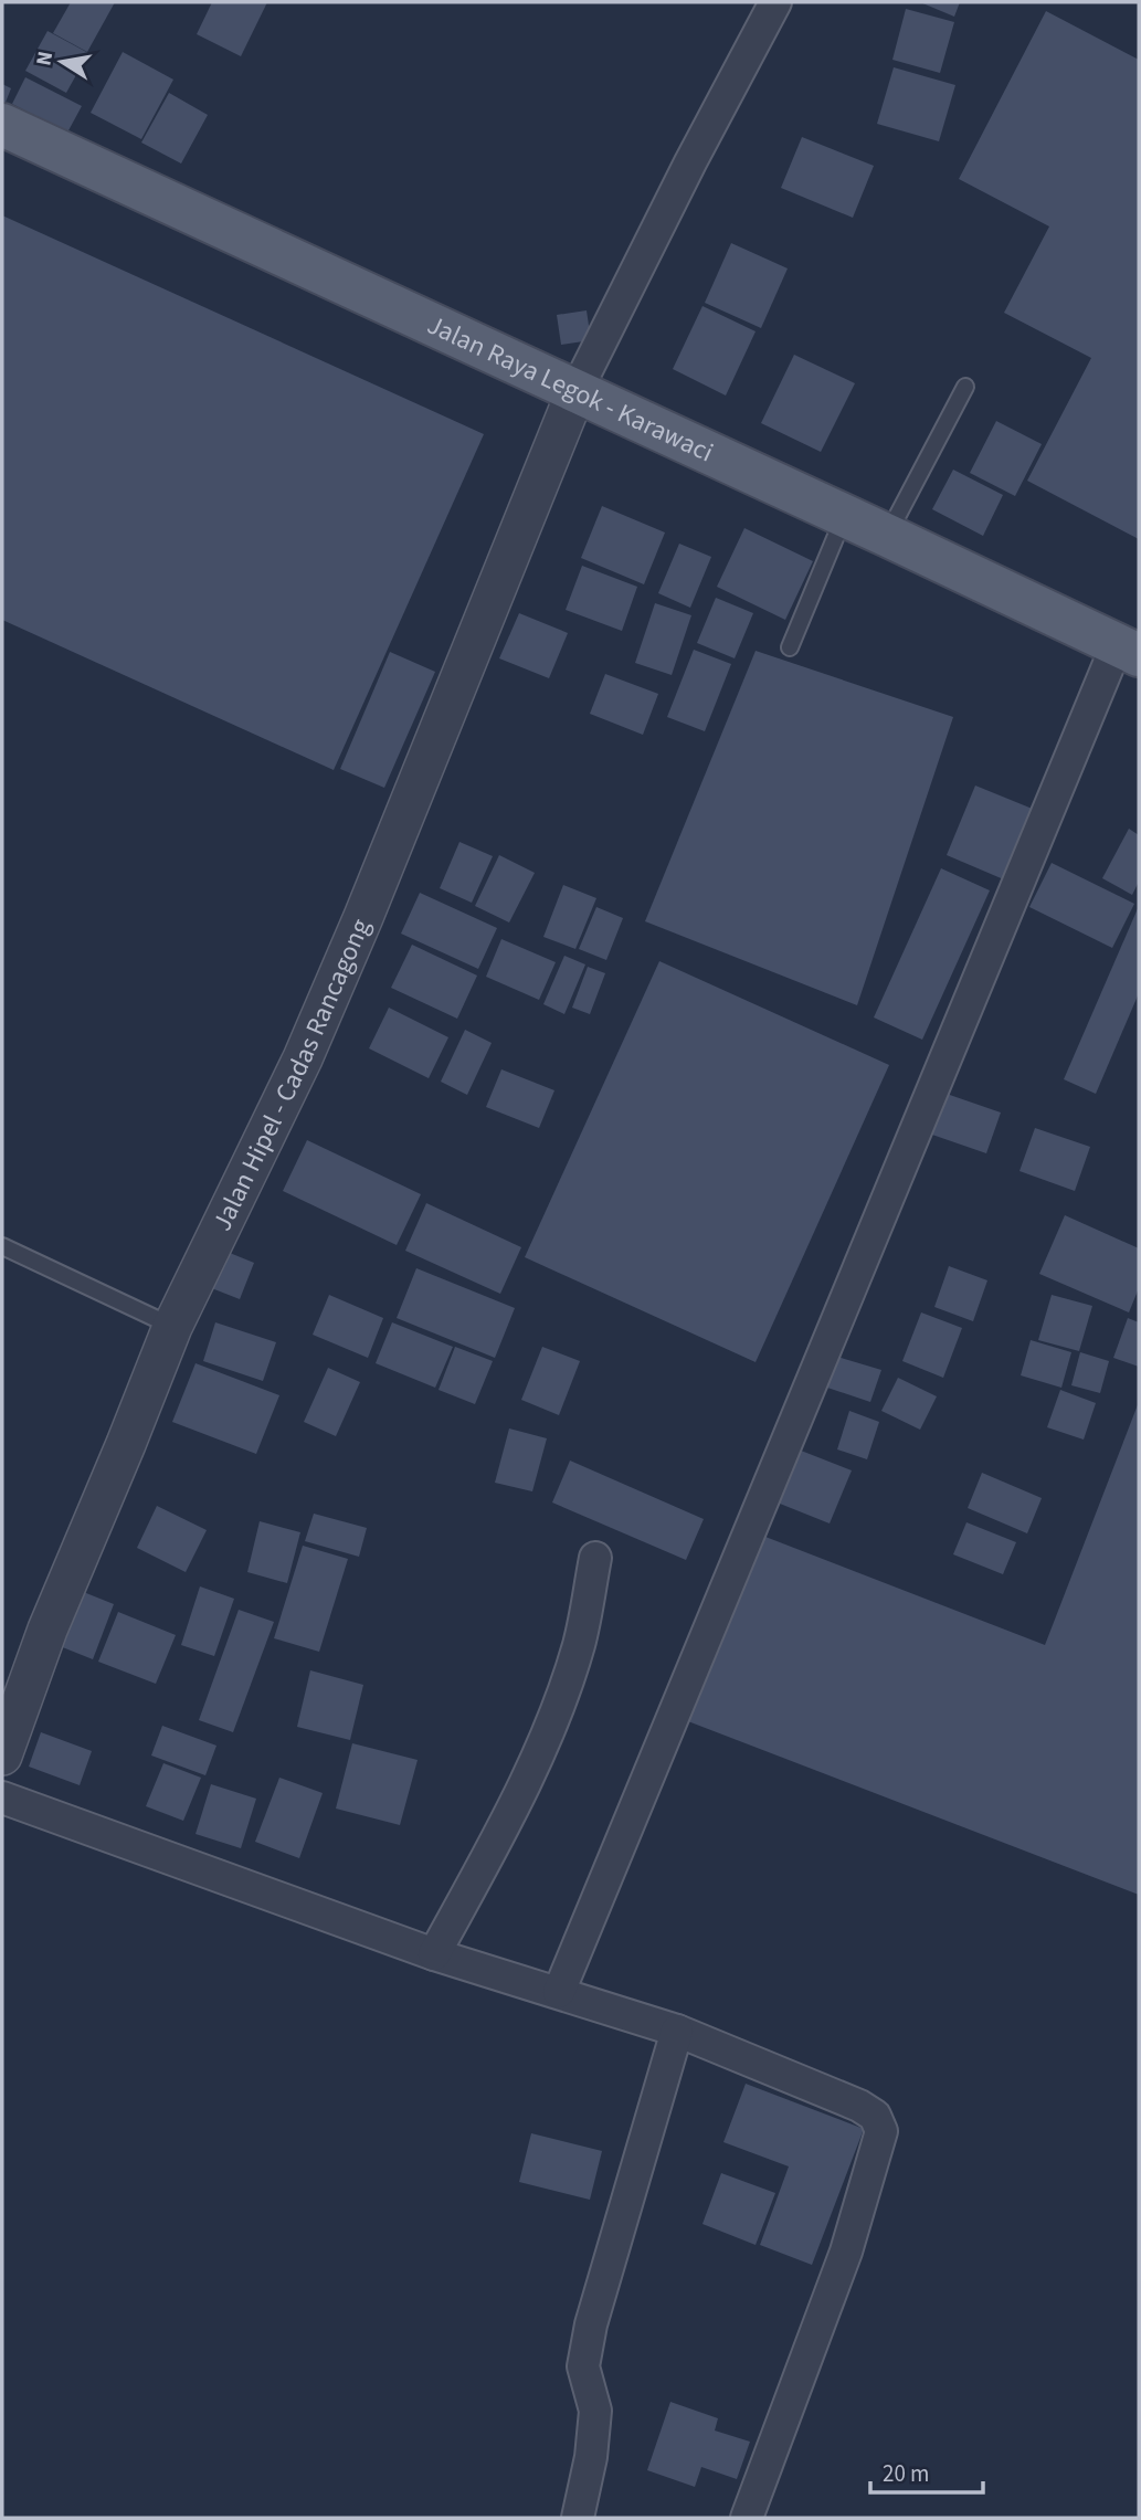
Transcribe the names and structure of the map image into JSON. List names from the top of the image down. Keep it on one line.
{"streets":{"main road":["Jalan Raya Legok - Karawaci"],"street":["Jalan Hipel - Cadas Rancagong"]},"crossings":[["Jalan Raya Legok - Karawaci","Jalan Hipel - Cadas Rancagong"]],"scale_bar":"20 m","north":"left"}
